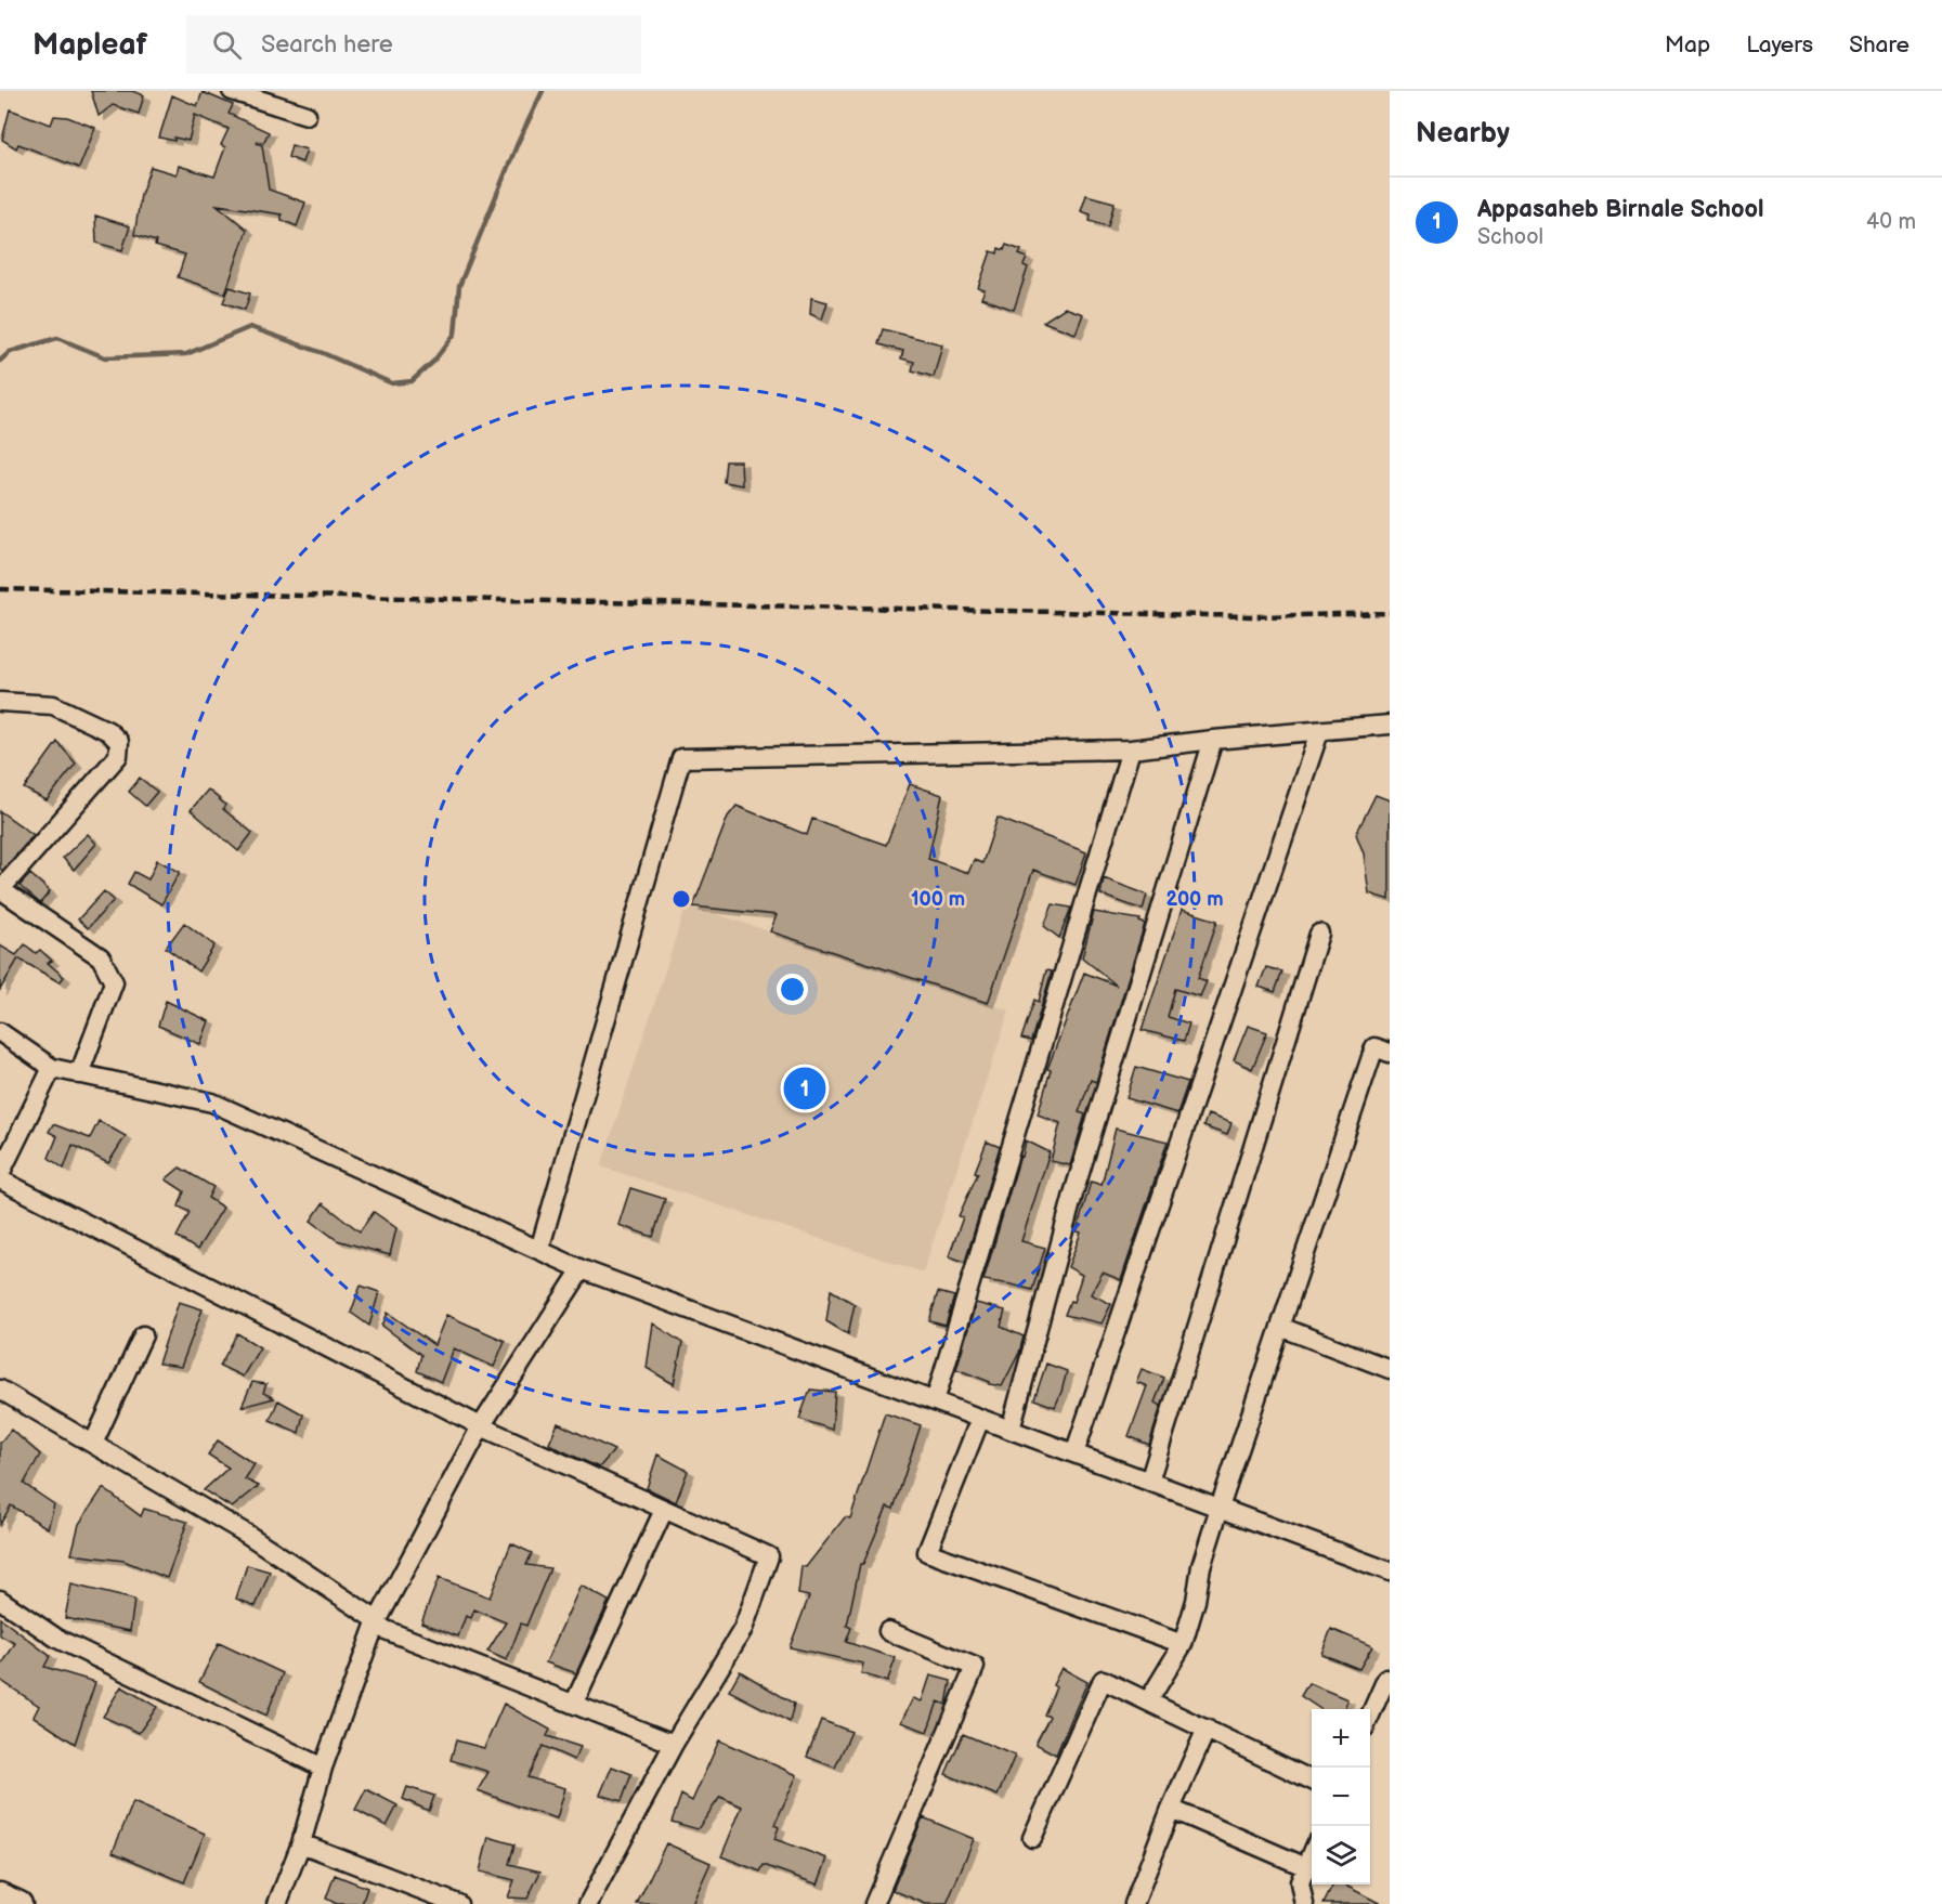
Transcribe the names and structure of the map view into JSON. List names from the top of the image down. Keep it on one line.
{"page":{"header":"Mapleaf","search":"Search here","nav":["Map","Layers","Share"],"heading":"Nearby","list":[{"mark":"1","name":"Appasaheb Birnale School","note":"School","value":"40 m"}],"pins":"1","map_buttons":["+","−"]},"rings":["100 m","200 m"]}
